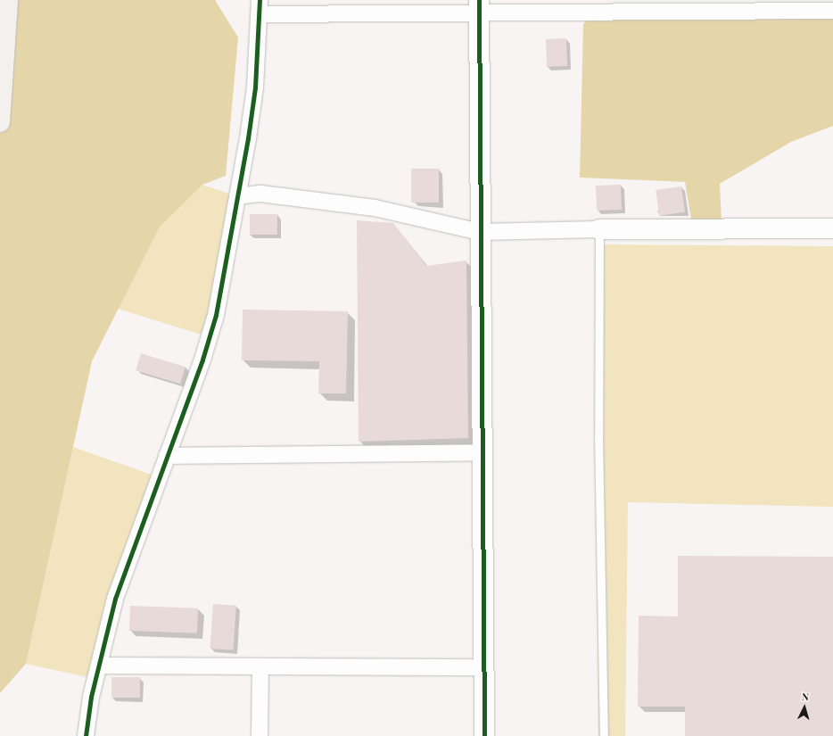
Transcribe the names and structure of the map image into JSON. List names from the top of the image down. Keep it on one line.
{"north":"top"}
